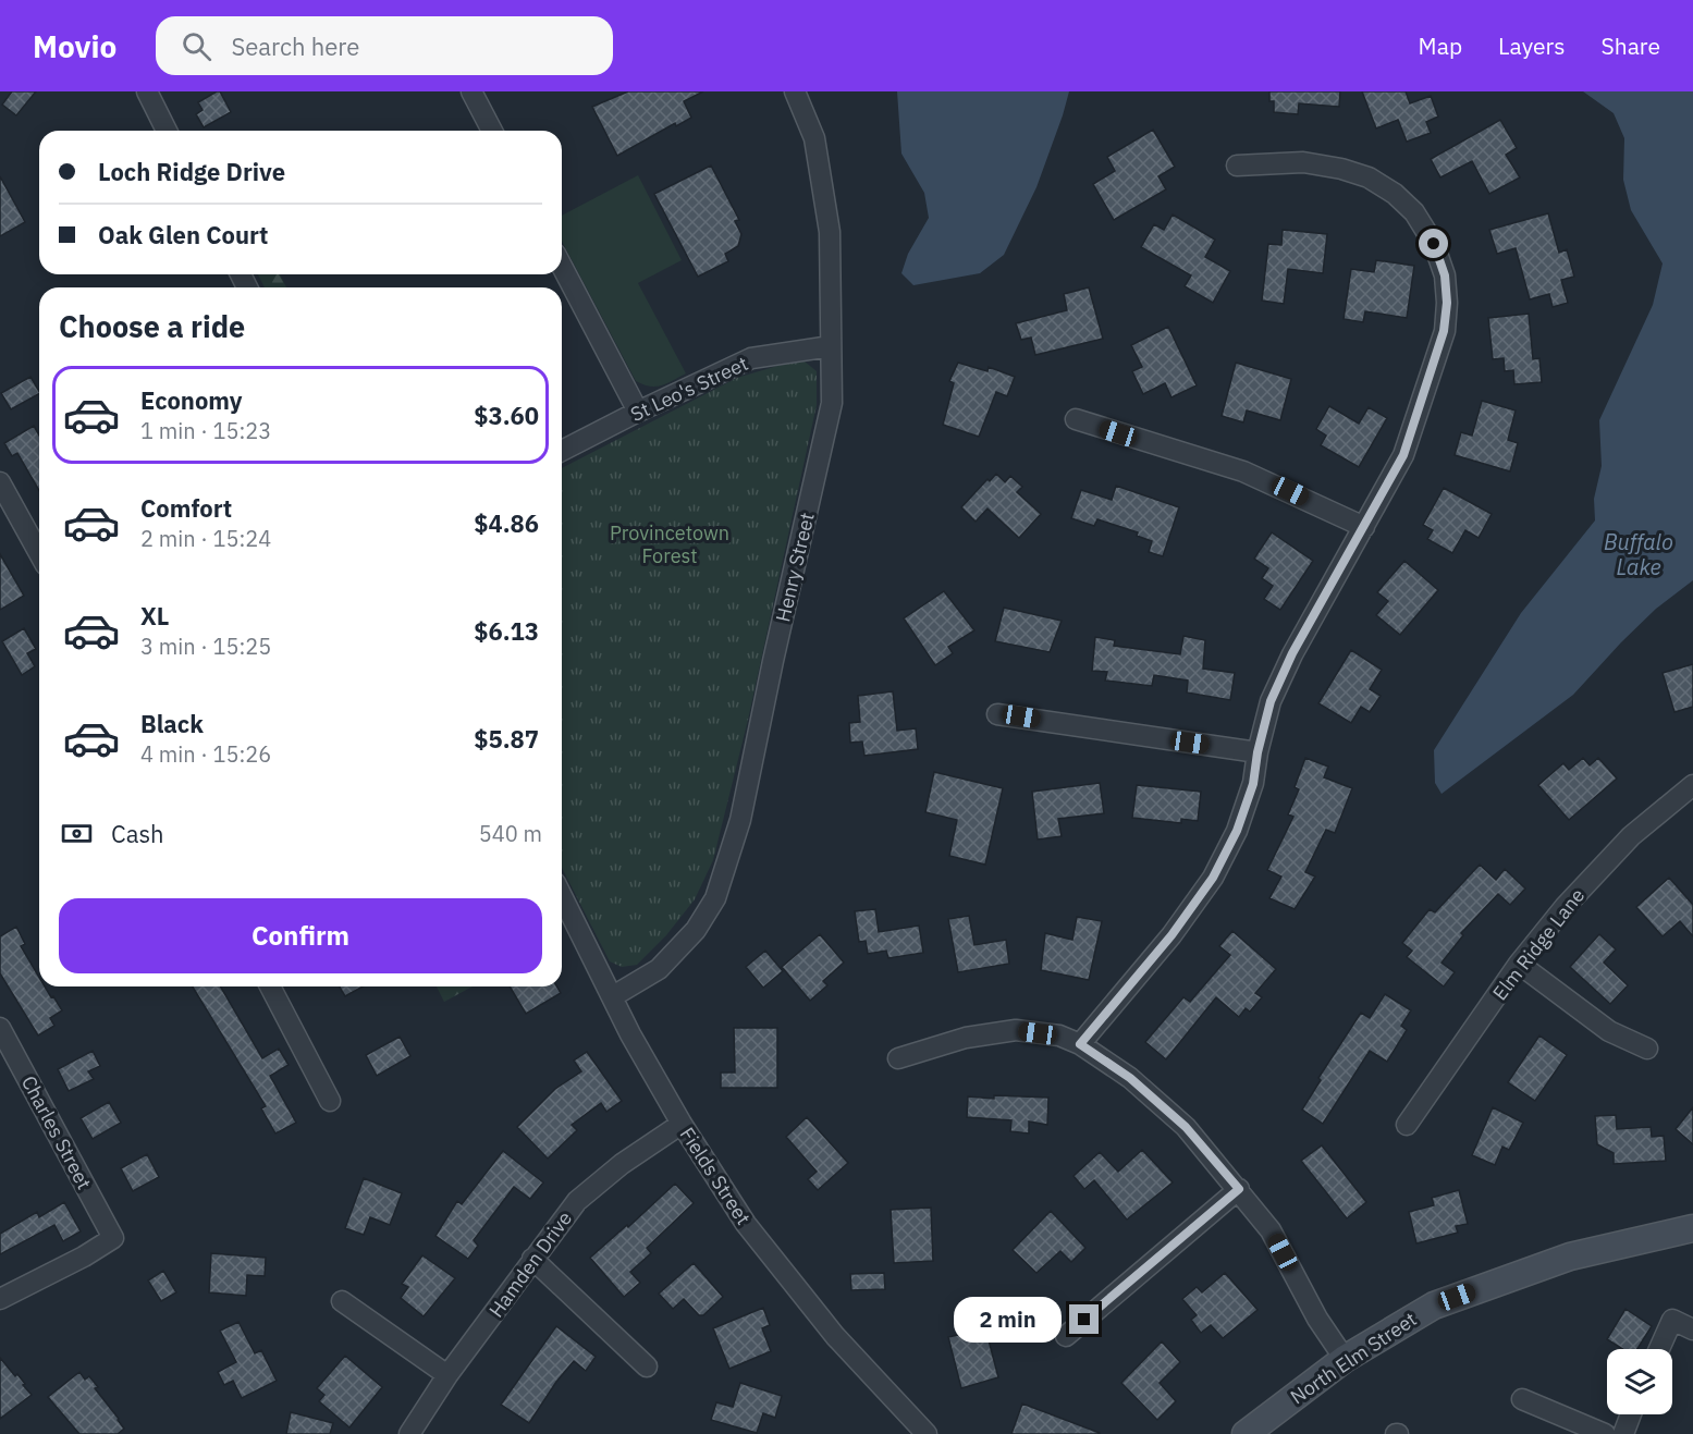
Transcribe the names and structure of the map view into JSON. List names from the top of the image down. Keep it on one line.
{"streets":{"main road":["North Elm Street"],"street":["St Leo's Street","Henry Street","Elm Ridge Lane","Charles Street","Fields Street","Hamden Drive"]},"crossings":[["St Leo's Street","Henry Street"],["Henry Street","Fields Street"],["Fields Street","Hamden Drive"]],"water":["Buffalo Lake"],"parks":["Provincetown Forest"],"page":{"header":"Movio","search":"Search here","nav":["Map","Layers","Share"],"banner":["Loch Ridge Drive","Oak Glen Court"],"heading":"Choose a ride","list":[{"name":"Economy","note":"1 min · 15:23","value":"$3.60"},{"name":"Comfort","note":"2 min · 15:24","value":"$4.86"},{"name":"XL","note":"3 min · 15:25","value":"$6.13"},{"name":"Black","note":"4 min · 15:26","value":"$5.87"}],"pay":["Cash","540 m"],"buttons":"Confirm","bubble":"2 min"}}
